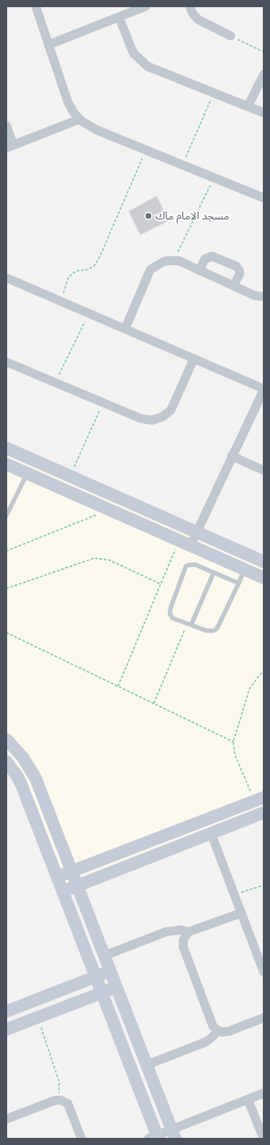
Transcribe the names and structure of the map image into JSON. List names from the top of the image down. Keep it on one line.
{"places":["مسجد الامام ماك"]}
